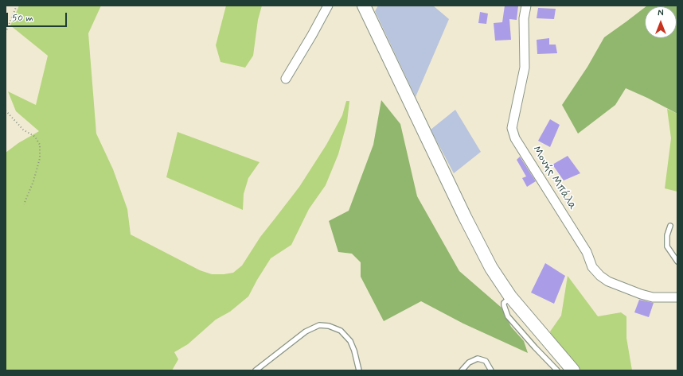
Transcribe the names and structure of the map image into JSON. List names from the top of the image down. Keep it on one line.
{"streets":{"street":["Μονής Μπάλα"]},"scale_bar":"50 m","north":"top"}
